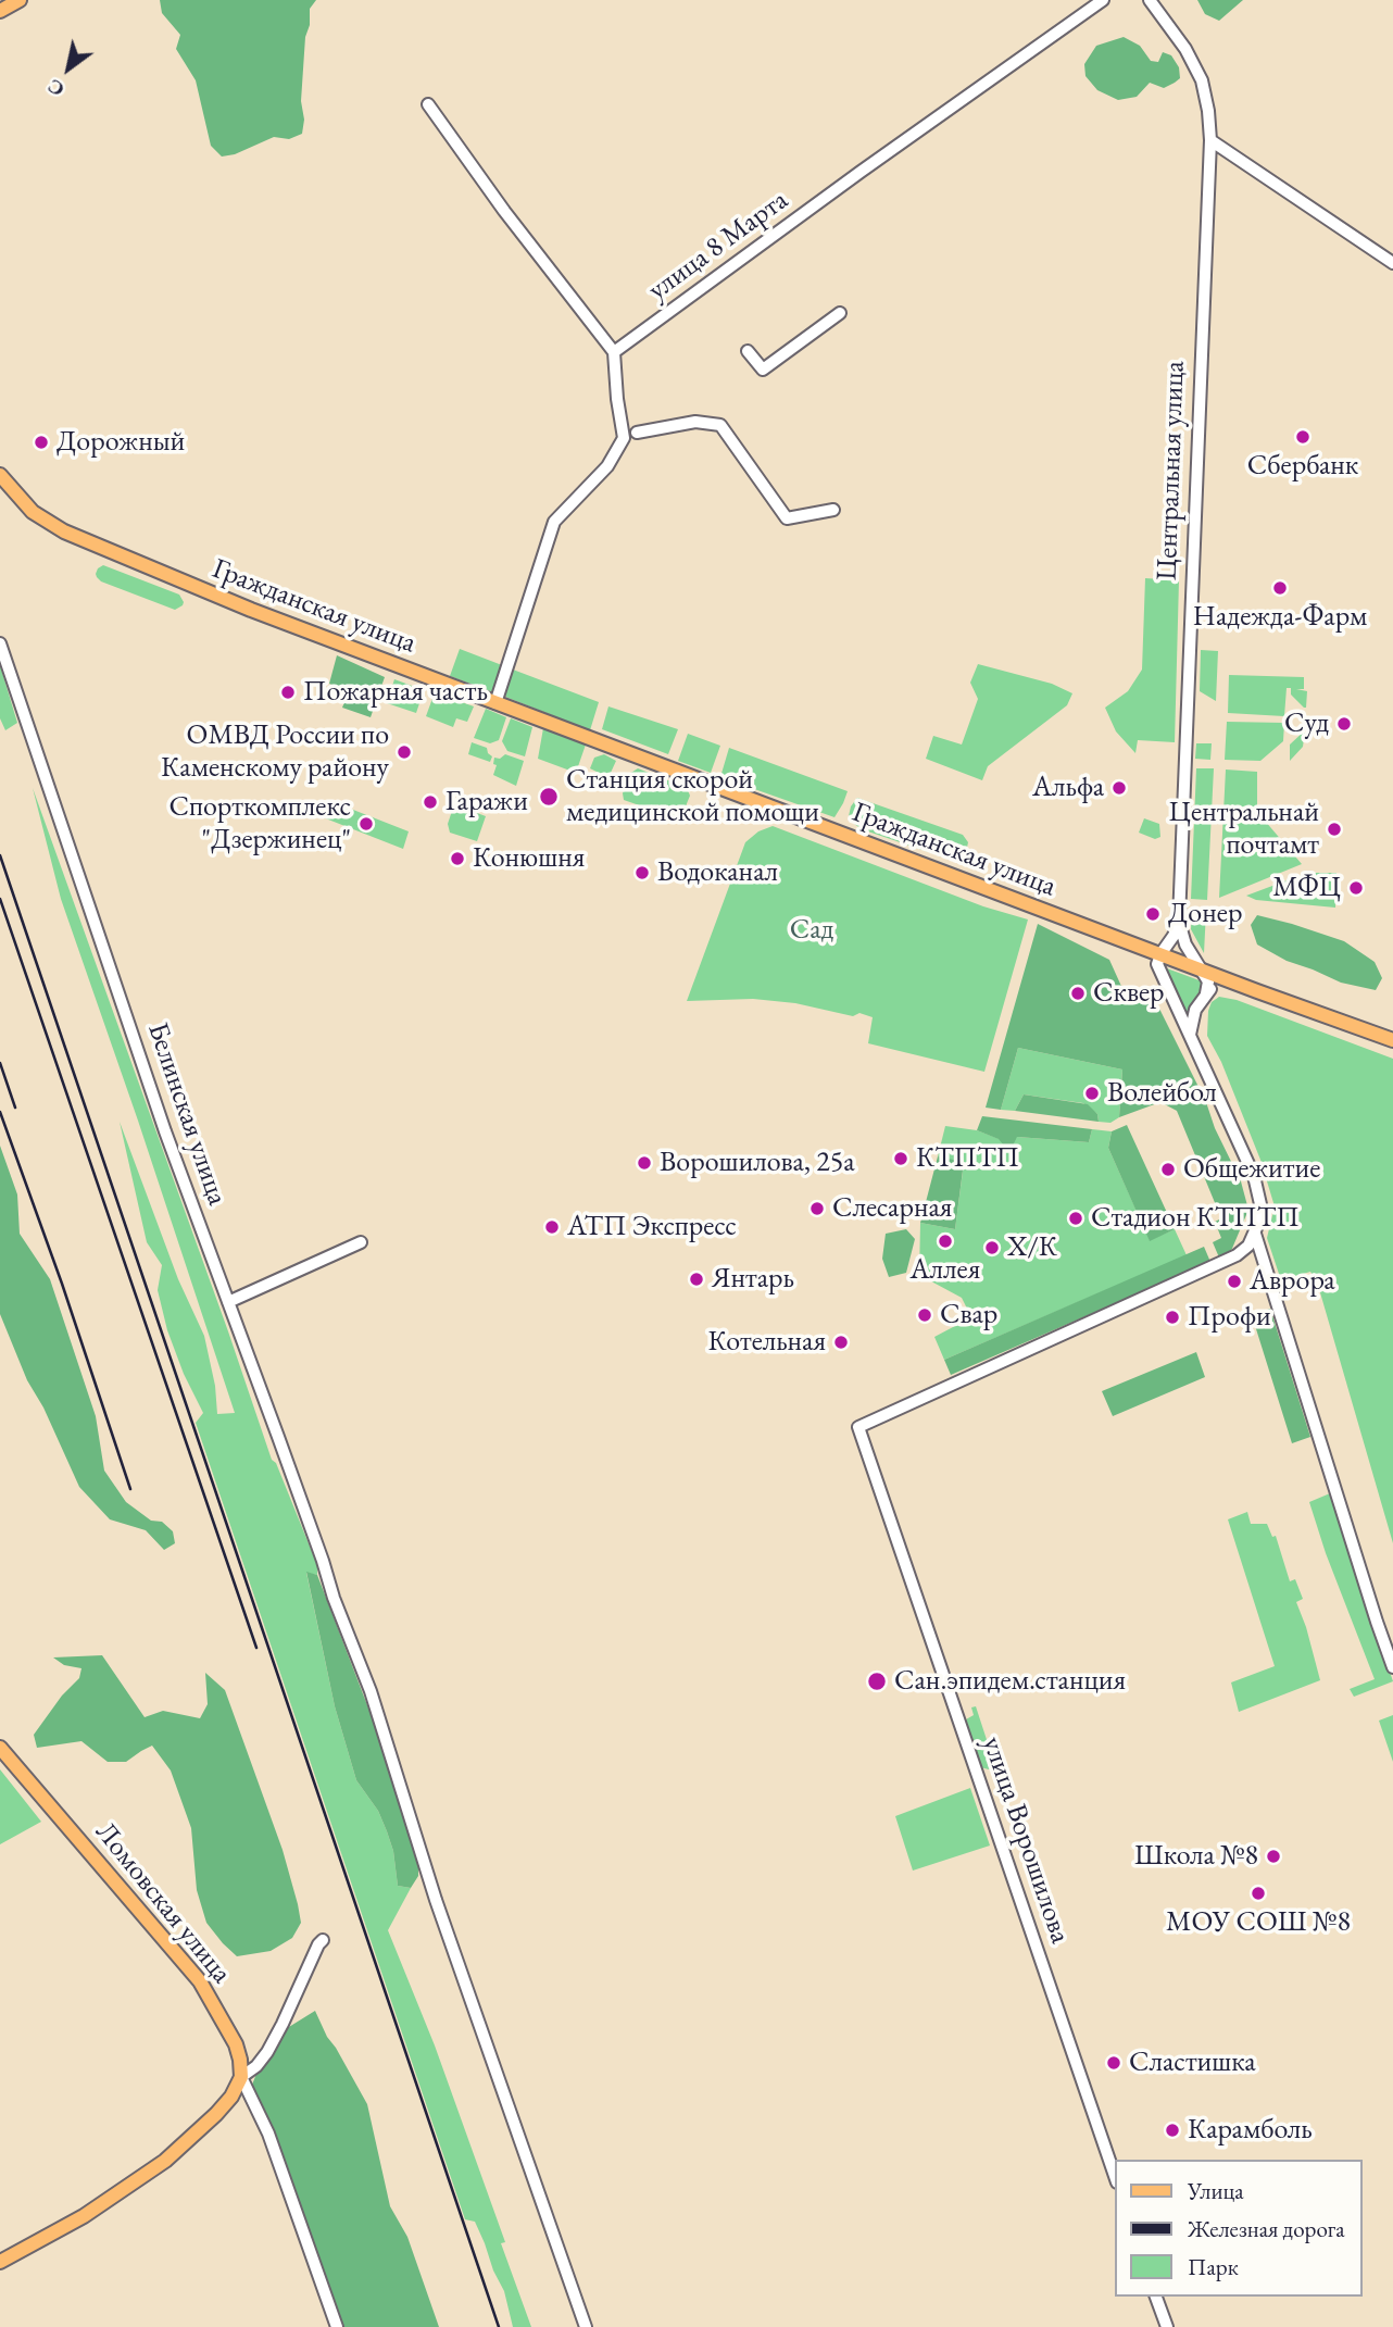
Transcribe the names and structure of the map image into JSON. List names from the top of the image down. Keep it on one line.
{"streets":{"main road":["Гражданская улица","Ломовская улица"],"street":["улица 8 Марта","Центральная улица","Белинская улица","улица Ворошилова"]},"crossings":[["Центральная улица","Гражданская улица"]],"parks":["Сад"],"places":["Сбербанк","Дорожный","Надежда-Фарм","Пожарная часть","Суд","ОМВД России по Каменскому району","Альфа","Станция скорой медицинской помощи","Гаражи","Спорткомплекс \"Дзержинец\"","Центральнай почтамт","Конюшня","Водоканал","МФЦ","Донер","Сквер","Волейбол","КТПТП","Ворошилова, 25а","Общежитие","Слесарная","Стадион КТПТП","АТП Экспресс","Аллея","Х/К","Янтарь","Аврора","Свар","Профи","Котельная","Сан.эпидем.станция","Школа №8","МОУ СОШ №8","Сластишка","Карамболь"],"legend":["Улица","Железная дорога","Парк"],"north":"bottom left"}
